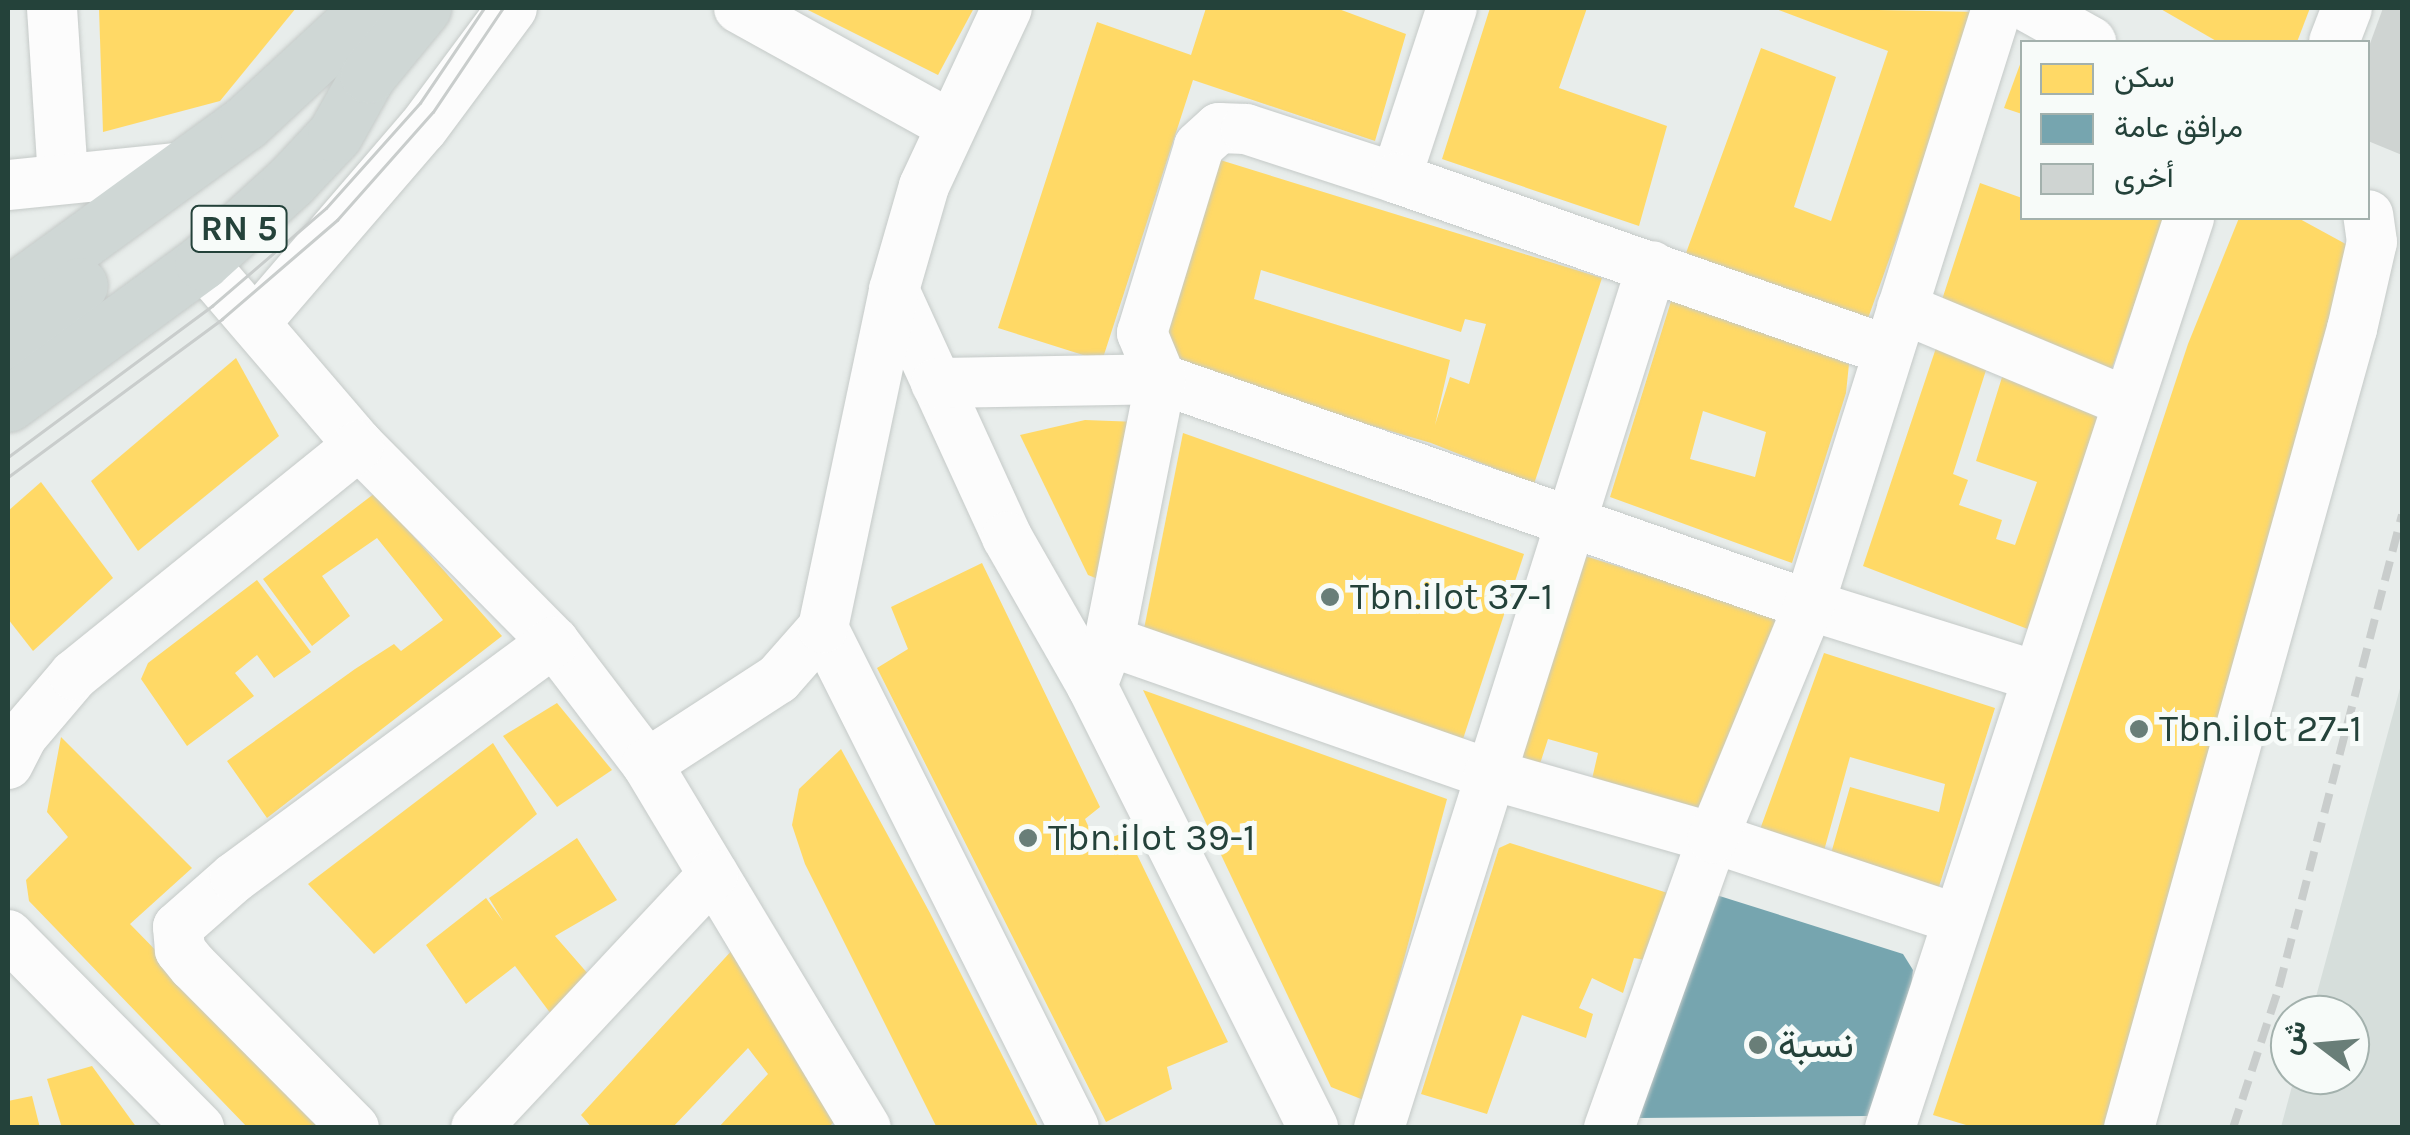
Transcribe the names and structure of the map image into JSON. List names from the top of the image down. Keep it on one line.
{"streets":{"main road":["RN 5"]},"places":["Tbn.ilot 37-1","Tbn.ilot 27-1","Tbn.ilot 39-1","نسبة"],"legend":["سكن","مرافق عامة","أخرى"],"north":"left"}
